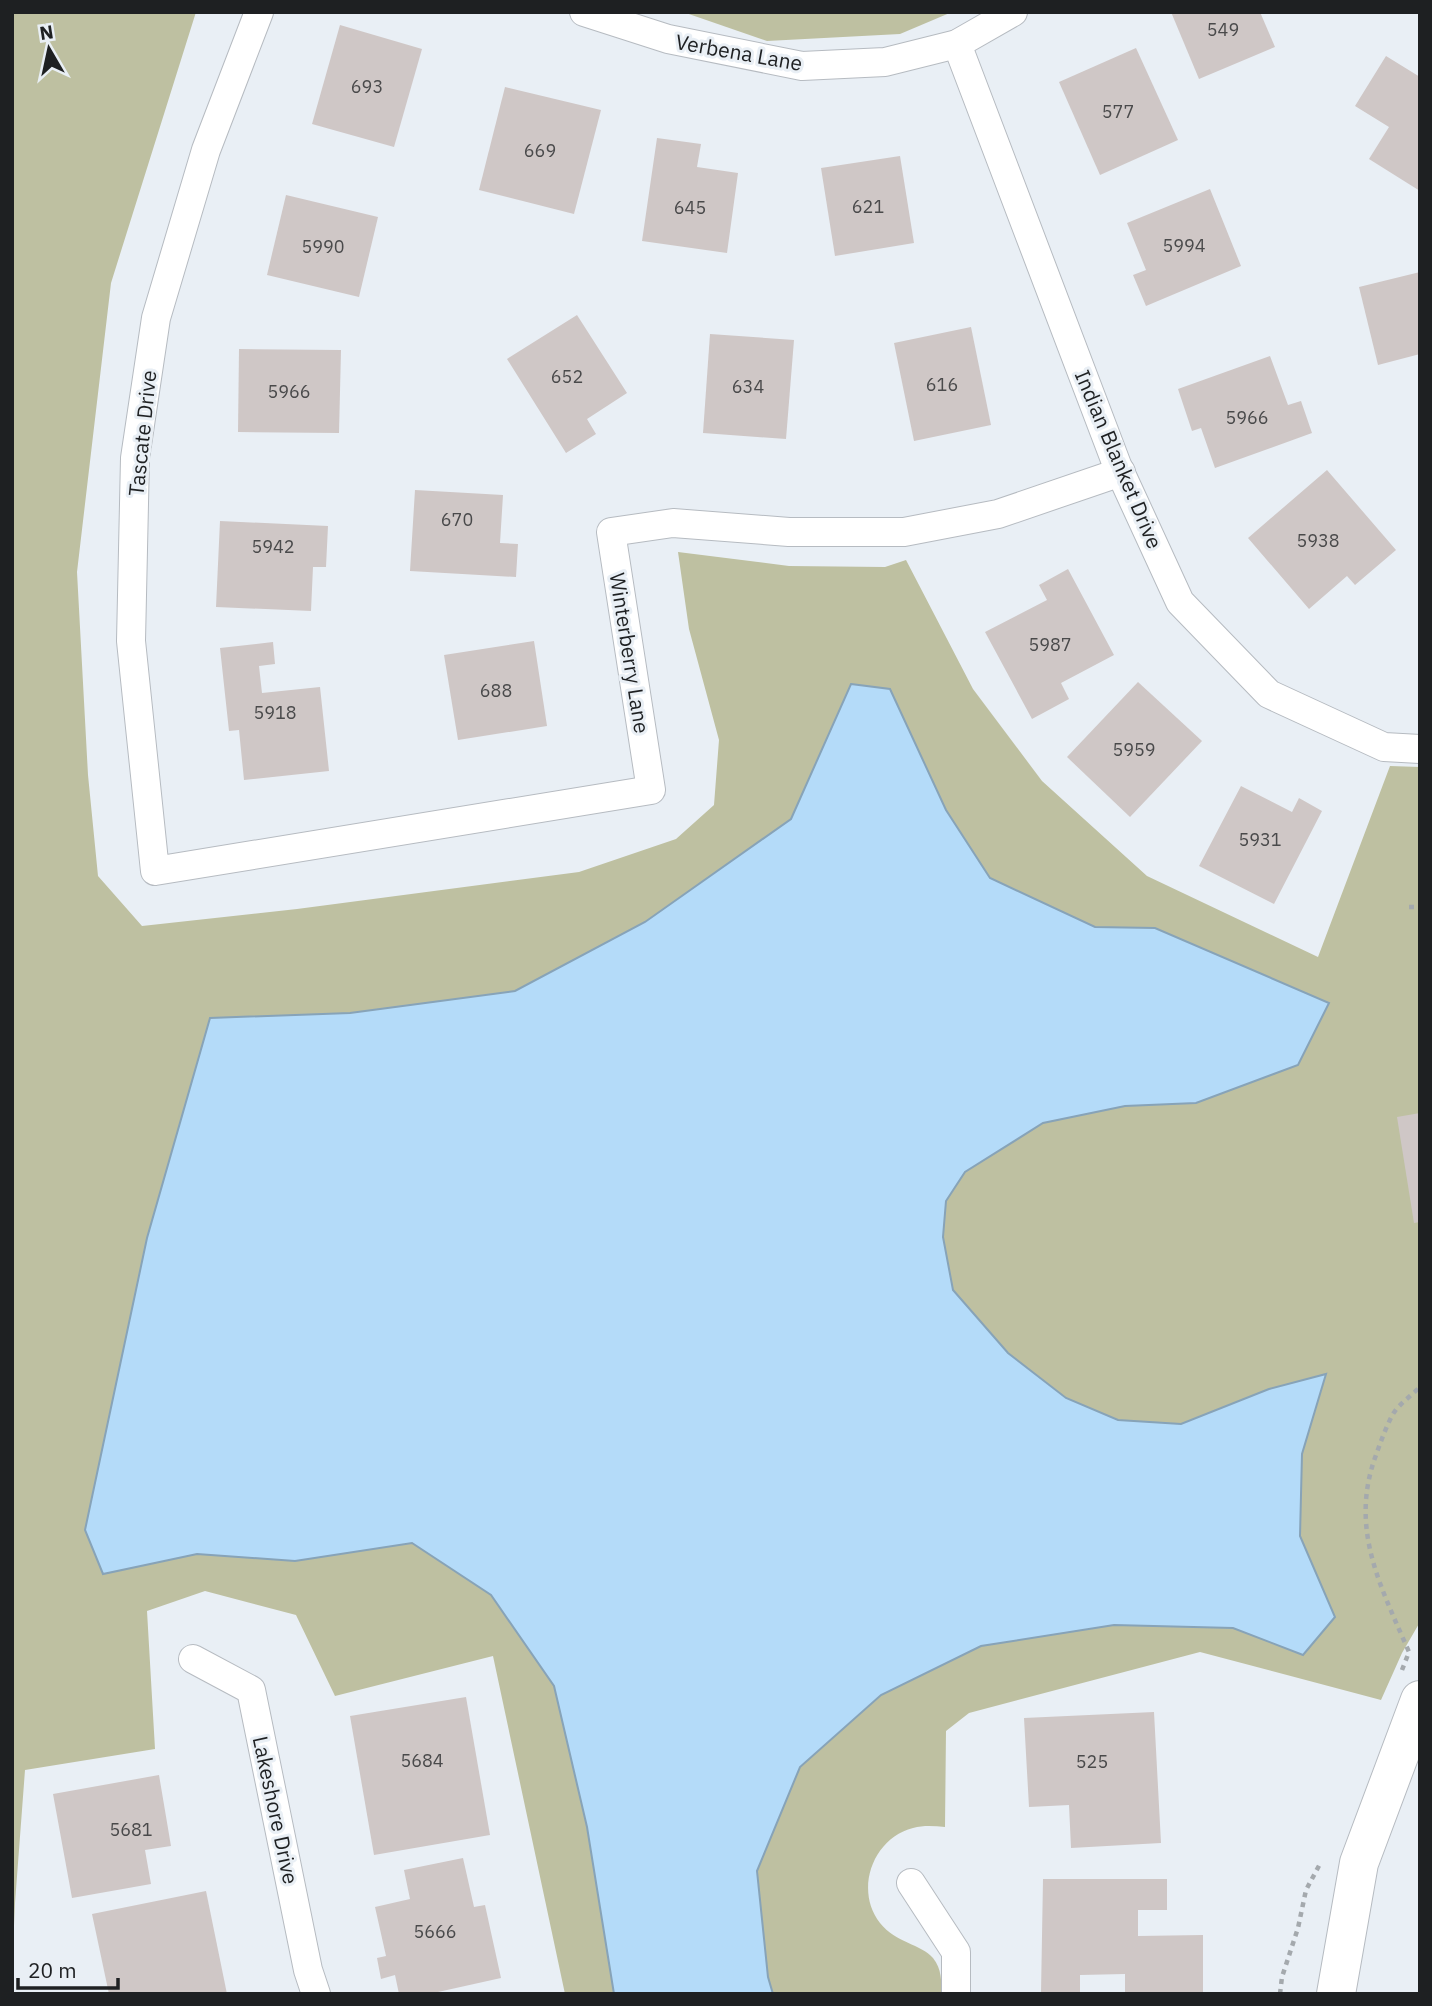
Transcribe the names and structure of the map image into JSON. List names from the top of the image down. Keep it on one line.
{"streets":{"street":["Verbena Lane","Tascate Drive","Indian Blanket Drive","Winterberry Lane","Lakeshore Drive"]},"crossings":[["Verbena Lane","Indian Blanket Drive"],["Tascate Drive","Winterberry Lane"],["Indian Blanket Drive","Winterberry Lane"]],"house_numbers":["549","693","577","669","621","645","5994","5990","652","616","634","5966","5966","670","5938","5942","5987","688","5918","5959","5931","5684","525","5681","5666"],"scale_bar":"20 m","north":"top"}
